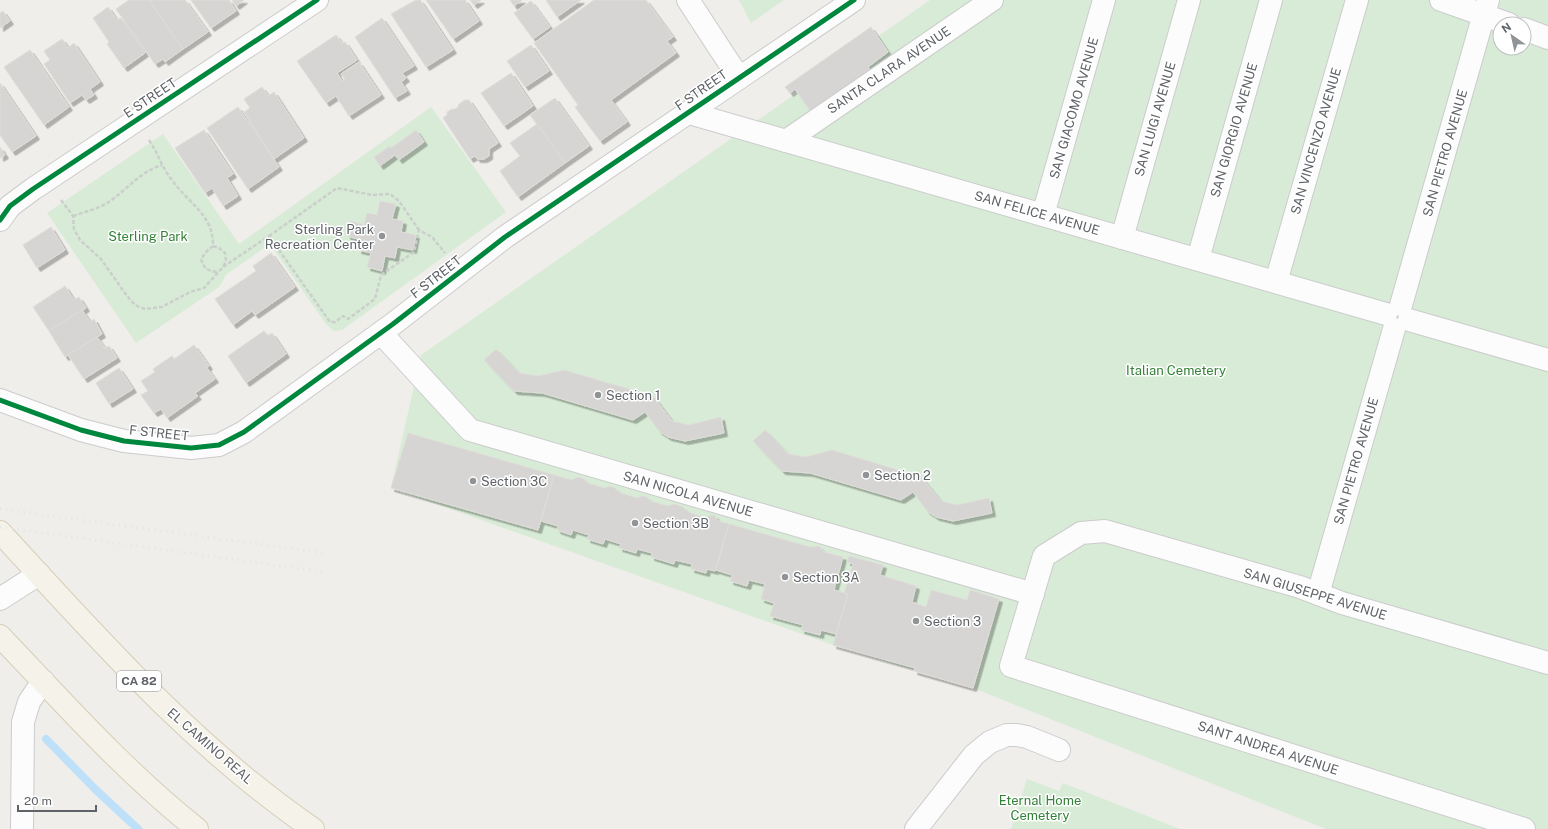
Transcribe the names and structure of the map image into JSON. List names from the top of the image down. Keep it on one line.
{"streets":{"main road":["CA 82","EL CAMINO REAL"],"street":["SANTA CLARA AVENUE","F STREET","E STREET","SAN GIACOMO AVENUE","SAN LUIGI AVENUE","SAN GIORGIO AVENUE","SAN VINCENZO AVENUE","SAN PIETRO AVENUE","SAN FELICE AVENUE","SAN NICOLA AVENUE","SAN GIUSEPPE AVENUE","SANT ANDREA AVENUE"]},"crossings":[["SANTA CLARA AVENUE","SAN FELICE AVENUE"],["F STREET","SAN FELICE AVENUE"],["F STREET","SAN NICOLA AVENUE"],["SAN GIACOMO AVENUE","SAN FELICE AVENUE"],["SAN LUIGI AVENUE","SAN FELICE AVENUE"],["SAN GIORGIO AVENUE","SAN FELICE AVENUE"],["SAN VINCENZO AVENUE","SAN FELICE AVENUE"],["SAN PIETRO AVENUE","SAN FELICE AVENUE"],["SAN PIETRO AVENUE","SAN GIUSEPPE AVENUE"],["SAN NICOLA AVENUE","SAN GIUSEPPE AVENUE"],["SAN NICOLA AVENUE","SANT ANDREA AVENUE"],["SAN GIUSEPPE AVENUE","SANT ANDREA AVENUE"]],"parks":["Sterling Park","Italian Cemetery","Eternal Home Cemetery"],"places":["Sterling Park Recreation Center","Section 1","Section 2","Section 3C","Section 3B","Section 3A","Section 3"],"scale_bar":"20 m","north":"top left"}
